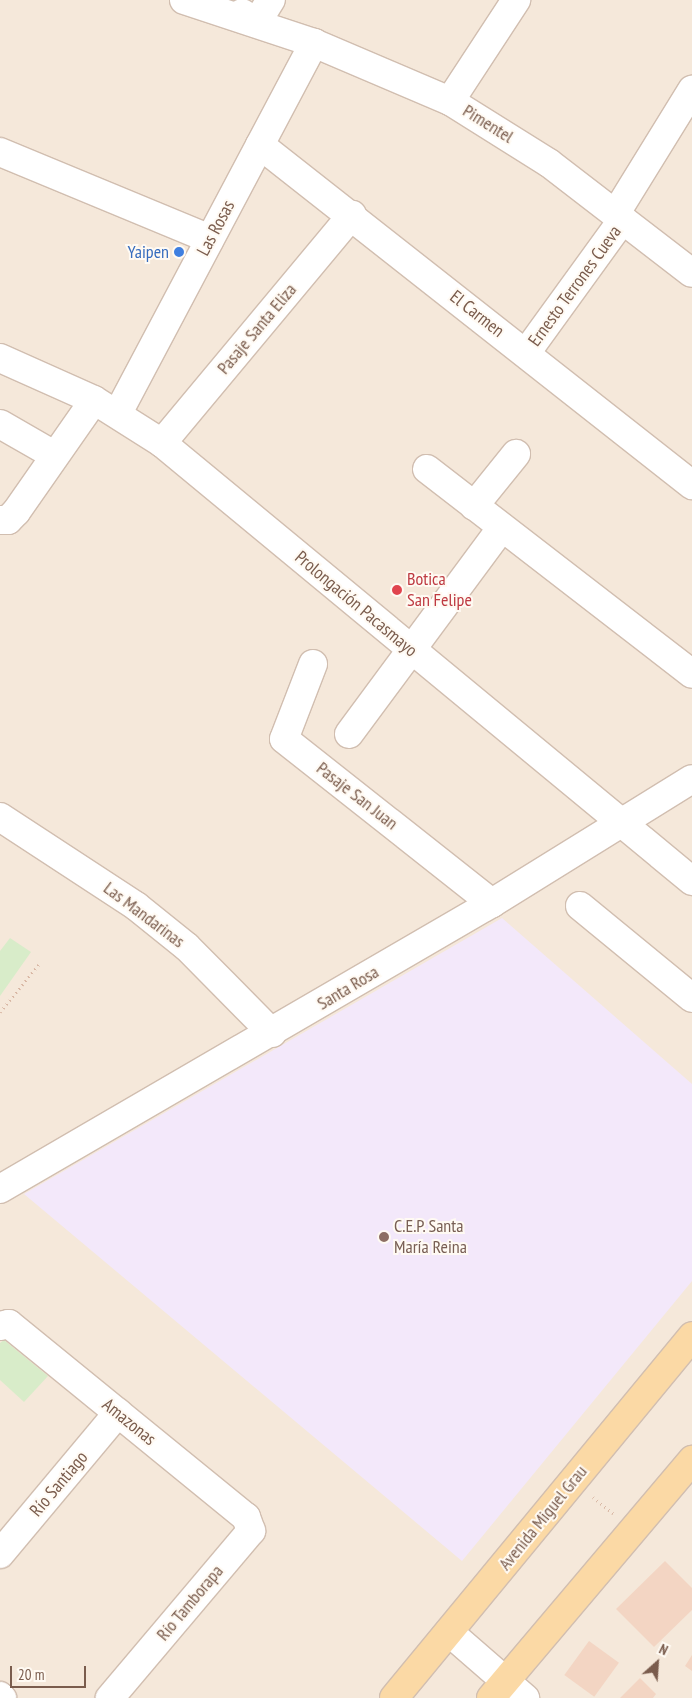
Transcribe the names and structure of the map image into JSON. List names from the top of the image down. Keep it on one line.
{"streets":{"main road":["Avenida Miguel Grau"],"street":["Pimentel","Las Rosas","Ernesto Terrones Cueva","El Carmen","Pasaje Santa Eliza","Prolongación Pacasmayo","Pasaje San Juan","Las Mandarinas","Santa Rosa","Amazonas","Río Santiago","Río Tamborapa"]},"crossings":[["Pimentel","Las Rosas"],["Pimentel","Ernesto Terrones Cueva"],["Las Rosas","El Carmen"],["Las Rosas","Prolongación Pacasmayo"],["Ernesto Terrones Cueva","El Carmen"],["El Carmen","Pasaje Santa Eliza"],["Pasaje Santa Eliza","Prolongación Pacasmayo"],["Prolongación Pacasmayo","Santa Rosa"],["Pasaje San Juan","Santa Rosa"],["Las Mandarinas","Santa Rosa"],["Amazonas","Río Santiago"],["Amazonas","Río Tamborapa"]],"places":["Yaipen","Botica San Felipe","C.E.P. Santa María Reina"],"scale_bar":"20 m","north":"top right"}
